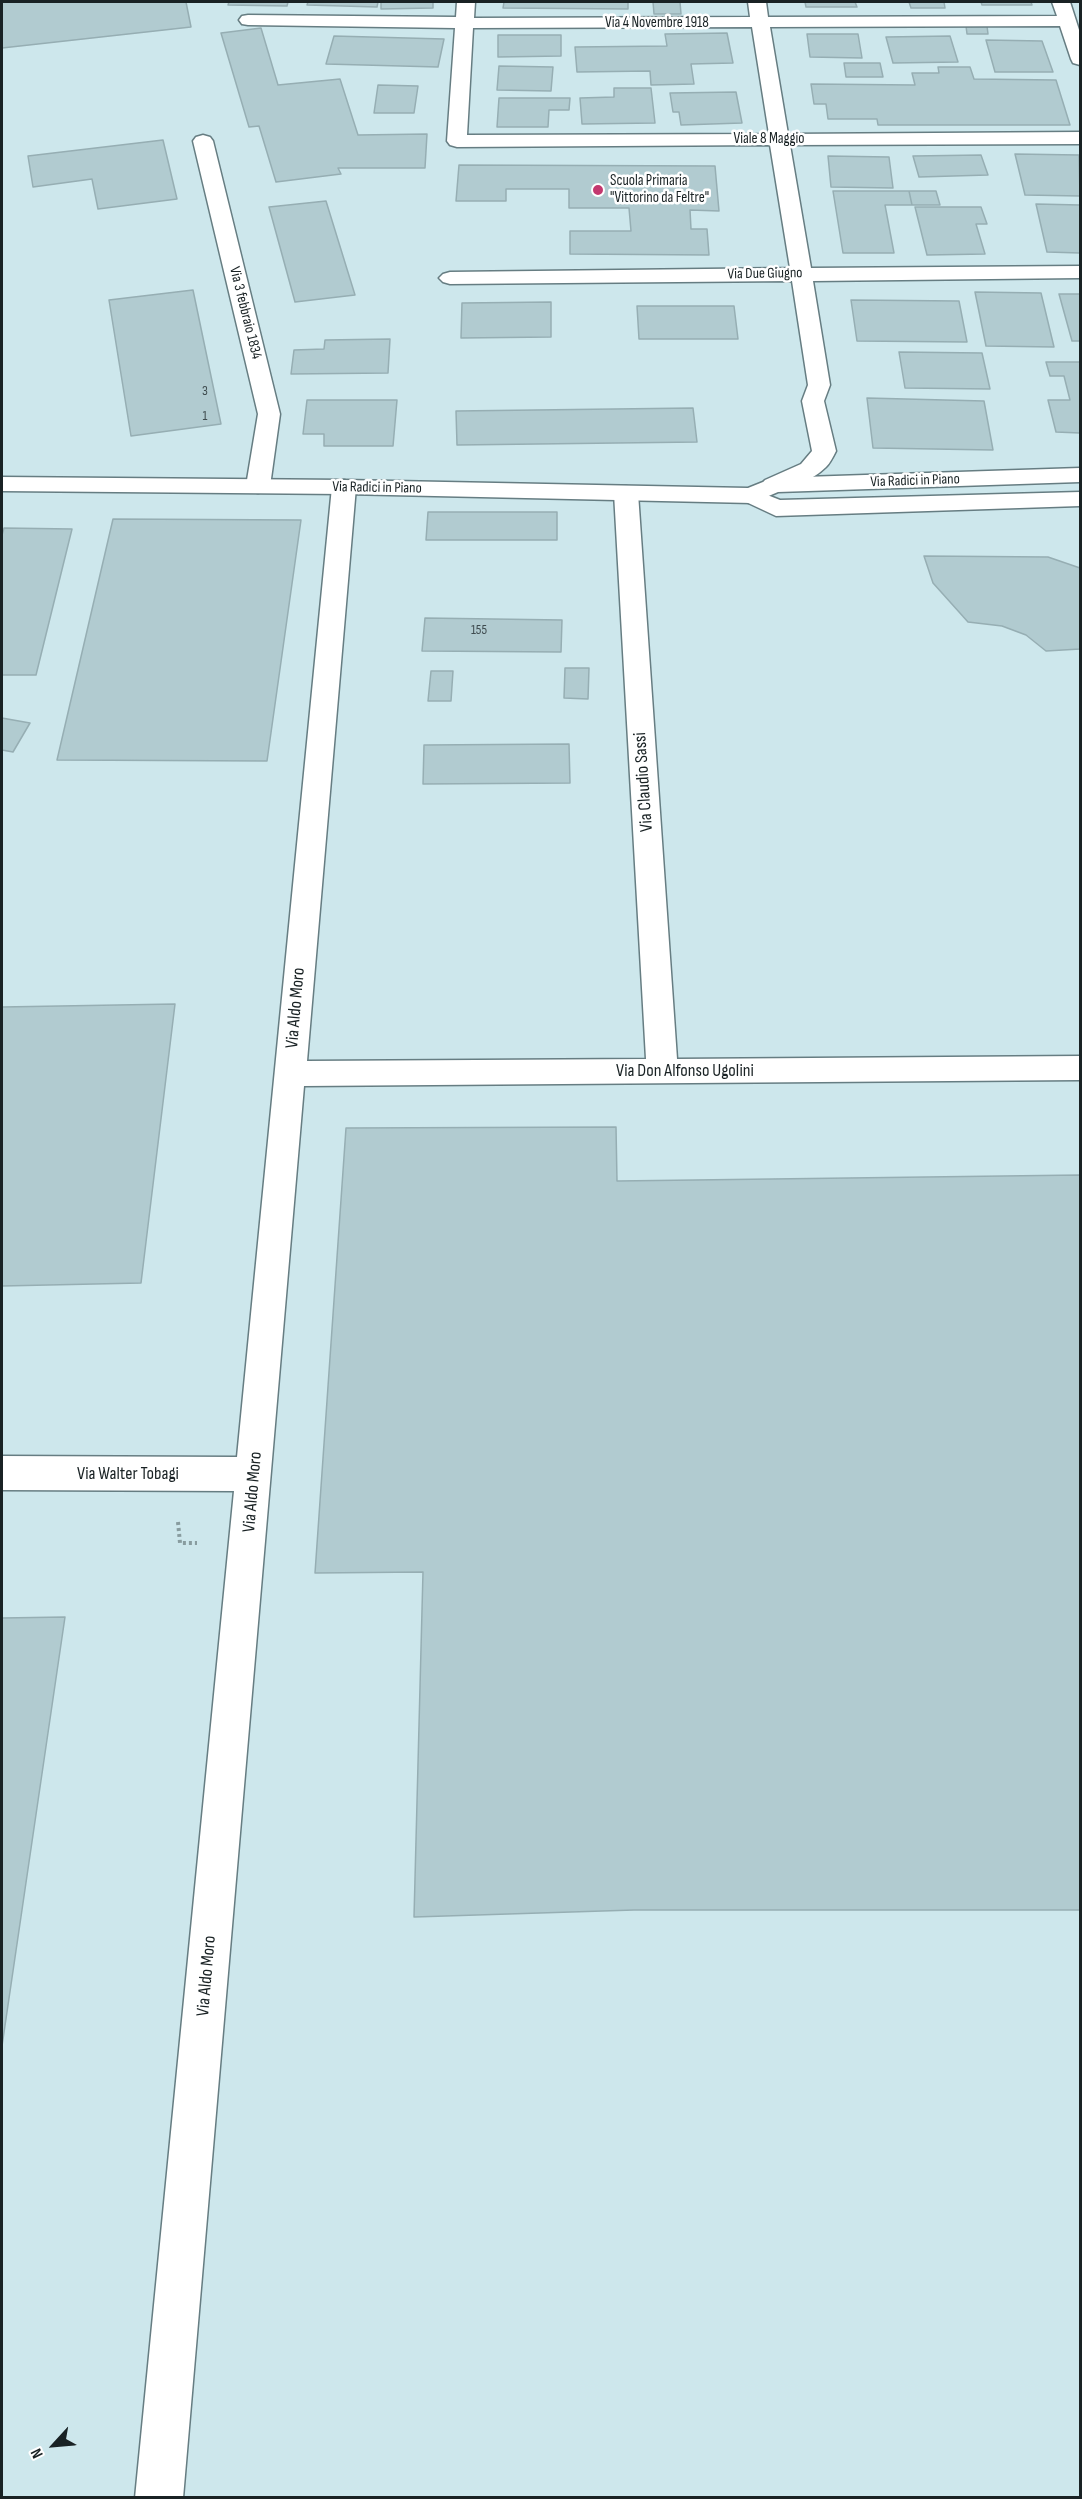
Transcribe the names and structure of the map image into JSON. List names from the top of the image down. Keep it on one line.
{"streets":{"street":["Via 4 Novembre 1918","Viale 8 Maggio","Via Due Giugno","Via 3 febbraio 1834","Via Radici in Piano","Via Claudio Sassi","Via Aldo Moro","Via Don Alfonso Ugolini","Via Walter Tobagi"]},"crossings":[["Via 4 Novembre 1918","Viale 8 Maggio"],["Via 3 febbraio 1834","Via Radici in Piano"],["Via Radici in Piano","Via Claudio Sassi"],["Via Radici in Piano","Via Aldo Moro"],["Via Claudio Sassi","Via Don Alfonso Ugolini"],["Via Aldo Moro","Via Don Alfonso Ugolini"],["Via Aldo Moro","Via Walter Tobagi"]],"places":["Scuola Primaria \"Vittorino da Feltre\""],"house_numbers":["3","1","155"],"north":"bottom left"}
